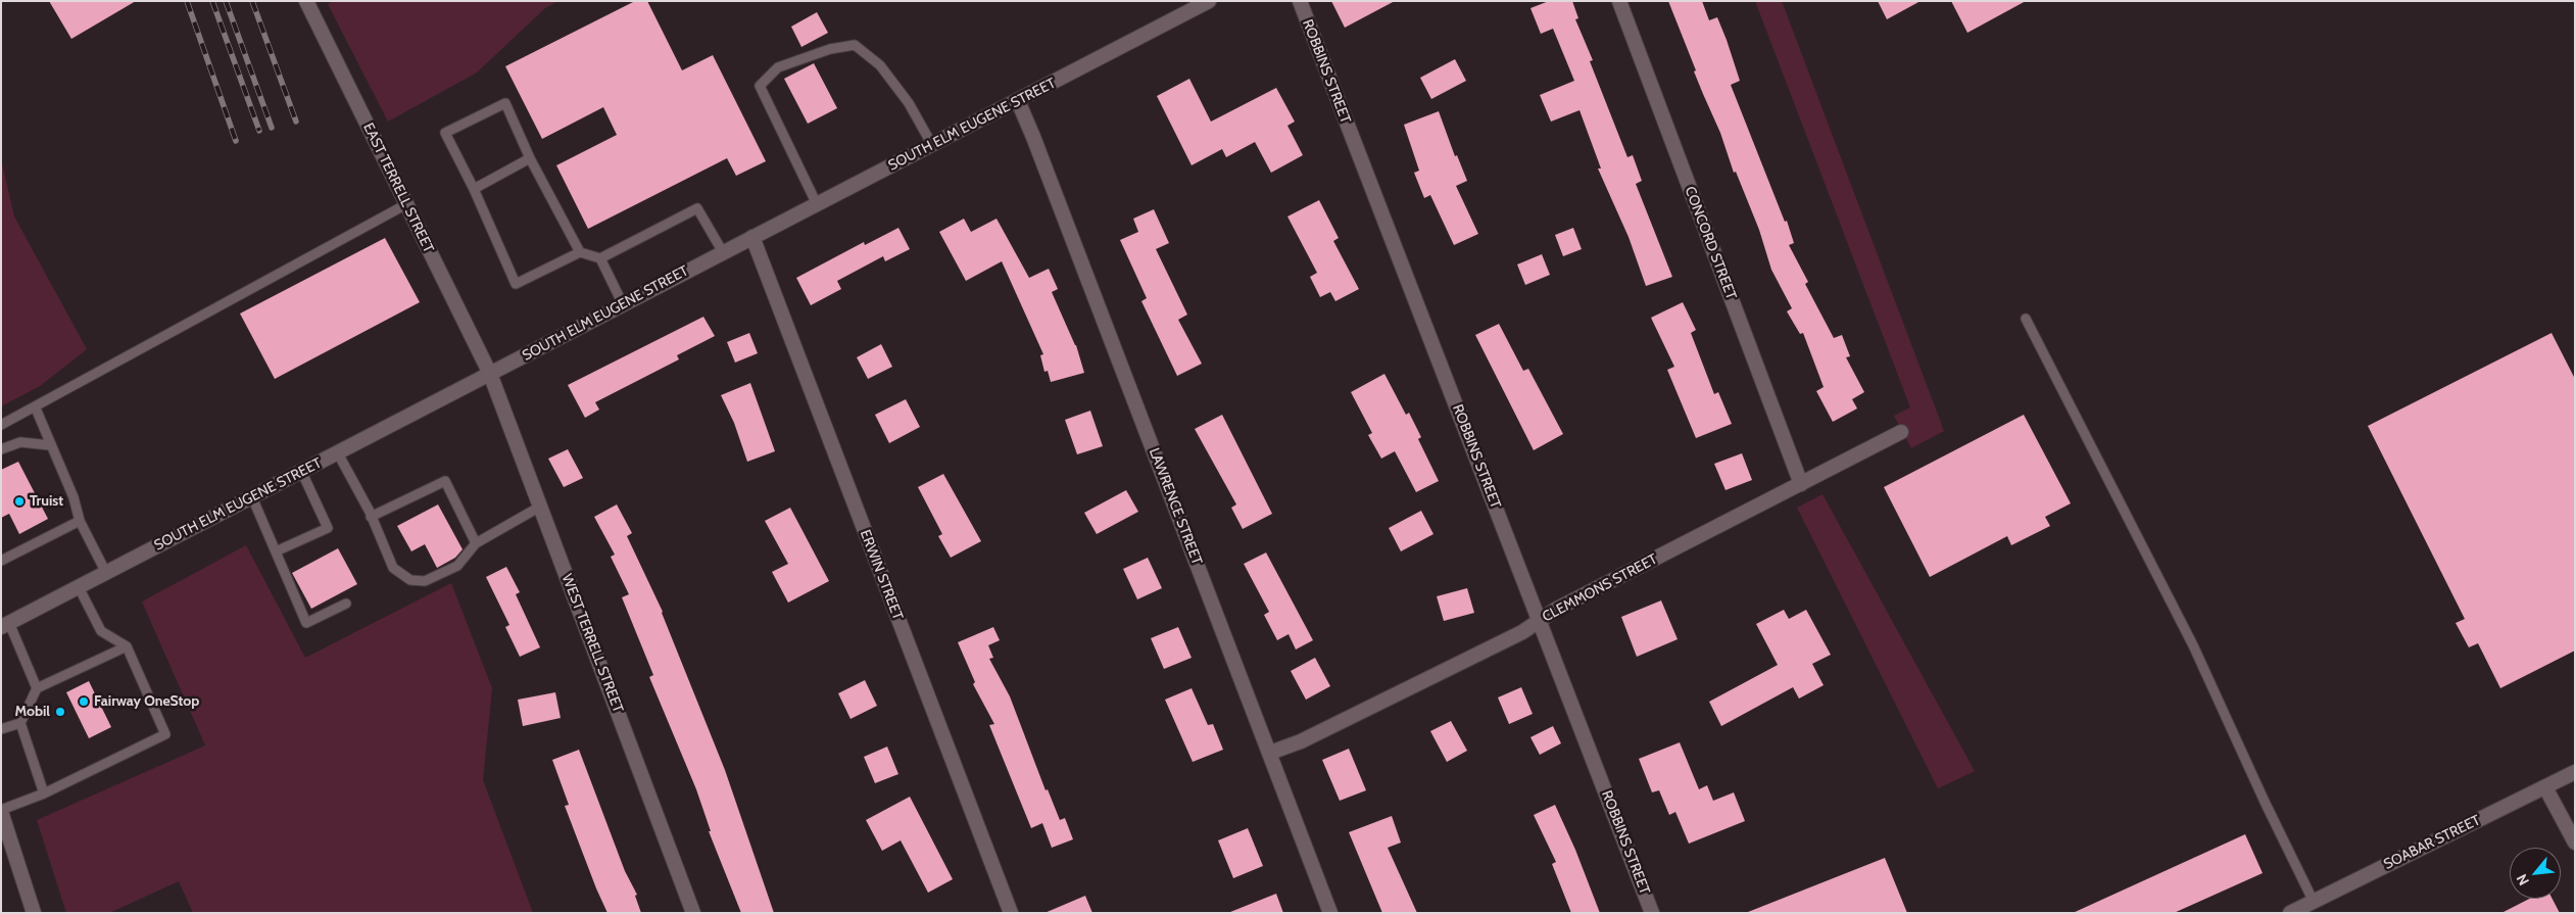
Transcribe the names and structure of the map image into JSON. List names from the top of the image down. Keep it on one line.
{"streets":{"street":["ROBBINS STREET","SOUTH ELM EUGENE STREET","EAST TERRELL STREET","CONCORD STREET","LAWRENCE STREET","ERWIN STREET","CLEMMONS STREET","WEST TERRELL STREET","SOABAR STREET"]},"crossings":[["ROBBINS STREET","CLEMMONS STREET"],["SOUTH ELM EUGENE STREET","EAST TERRELL STREET"],["SOUTH ELM EUGENE STREET","LAWRENCE STREET"],["SOUTH ELM EUGENE STREET","ERWIN STREET"],["SOUTH ELM EUGENE STREET","WEST TERRELL STREET"],["EAST TERRELL STREET","WEST TERRELL STREET"],["CONCORD STREET","CLEMMONS STREET"],["LAWRENCE STREET","CLEMMONS STREET"]],"places":["Truist","Fairway OneStop","Mobil"],"north":"bottom left"}
